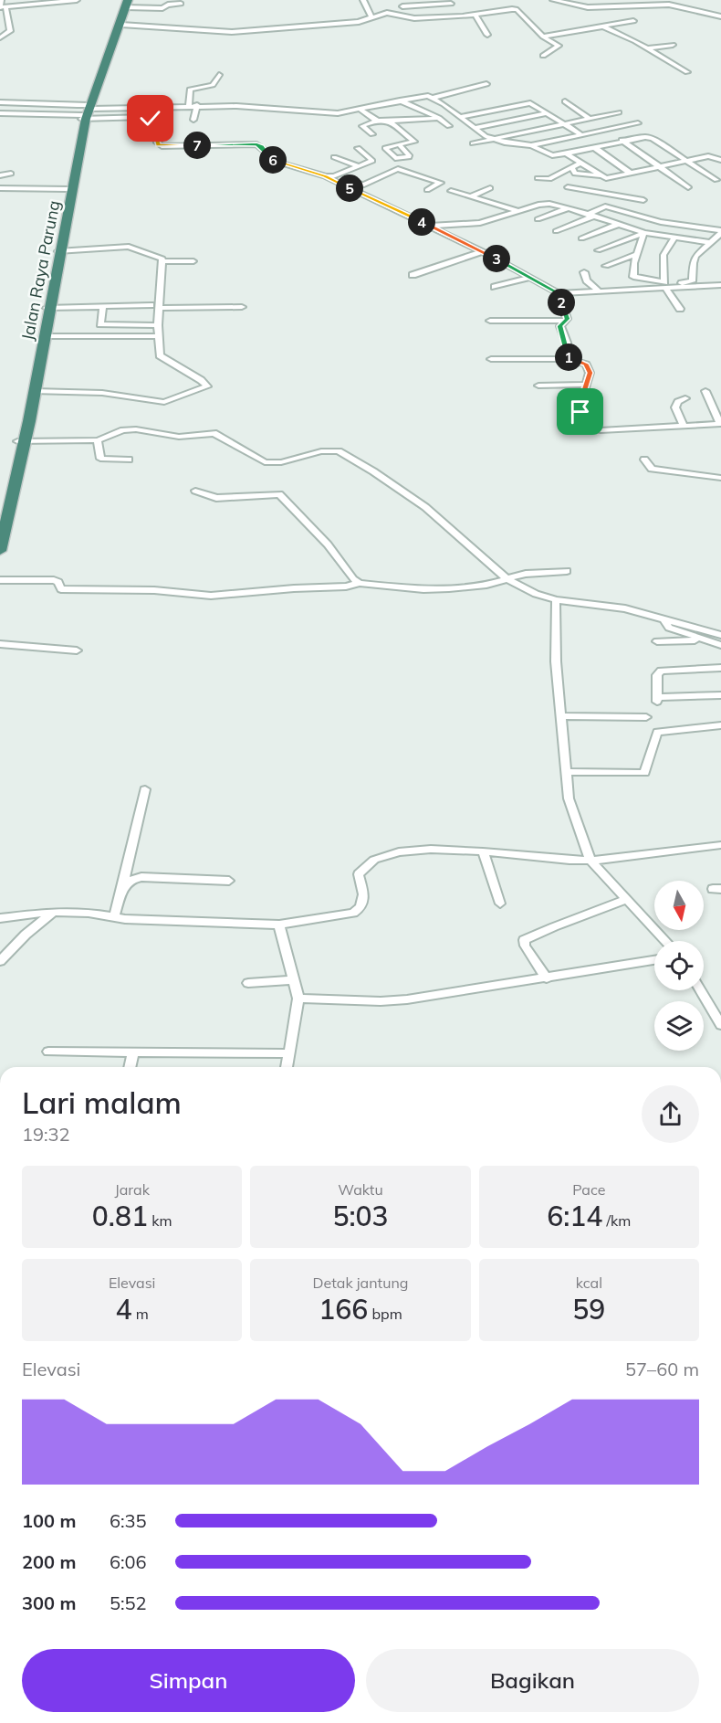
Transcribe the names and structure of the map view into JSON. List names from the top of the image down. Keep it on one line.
{"streets":{"highway":["Jalan Raya Parung"]},"north":"bottom","page":{"pins":["7","6","5","4","3","2","1"],"heading":["Lari malam","19:32"],"stats":[["Jarak","0.81 km"],["Waktu","5:03"],["Pace","6:14 /km"],["Elevasi","4 m"],["Detak jantung","166 bpm"],["kcal","59"]],"chart":["Elevasi","57–60 m"],"list":[{"name":"100 m","note":"6:35"},{"name":"200 m","note":"6:06"},{"name":"300 m","note":"5:52"}],"buttons":["Simpan","Bagikan"]}}
